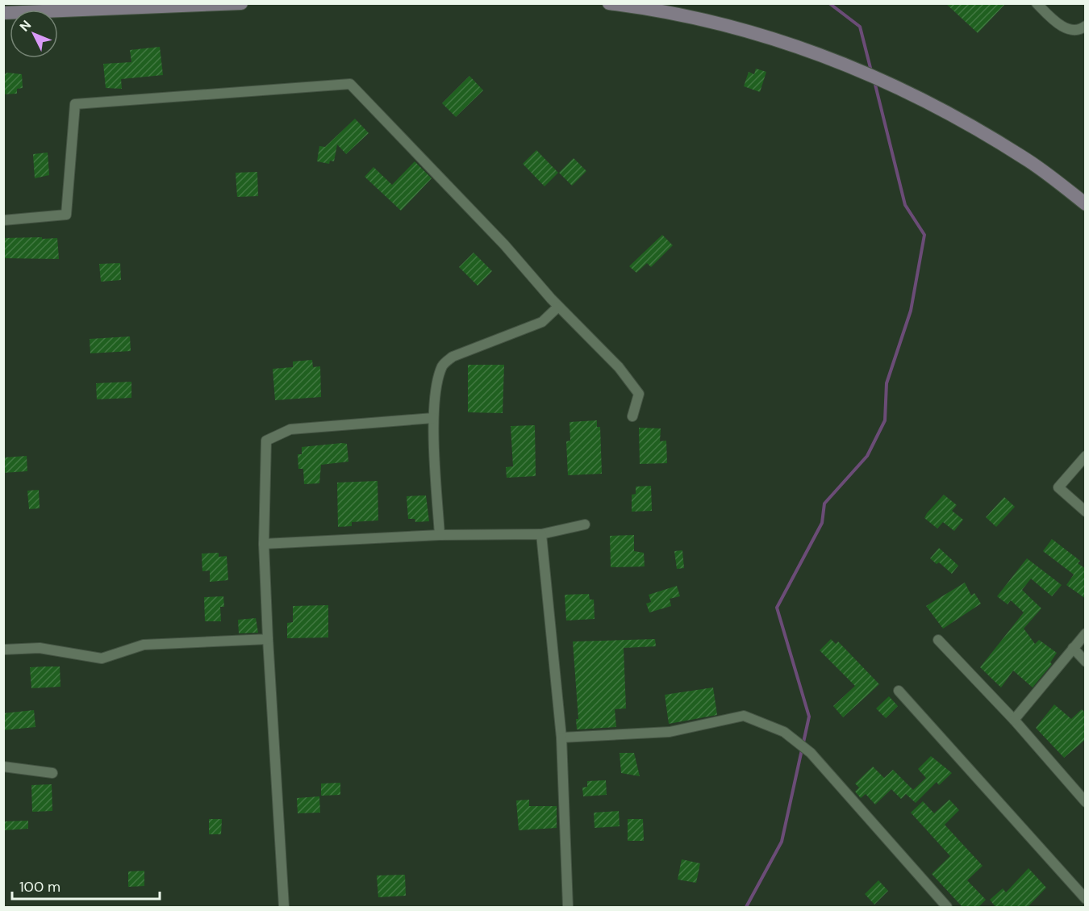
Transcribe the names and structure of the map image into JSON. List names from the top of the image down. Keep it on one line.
{"scale_bar":"100 m","north":"top left"}
